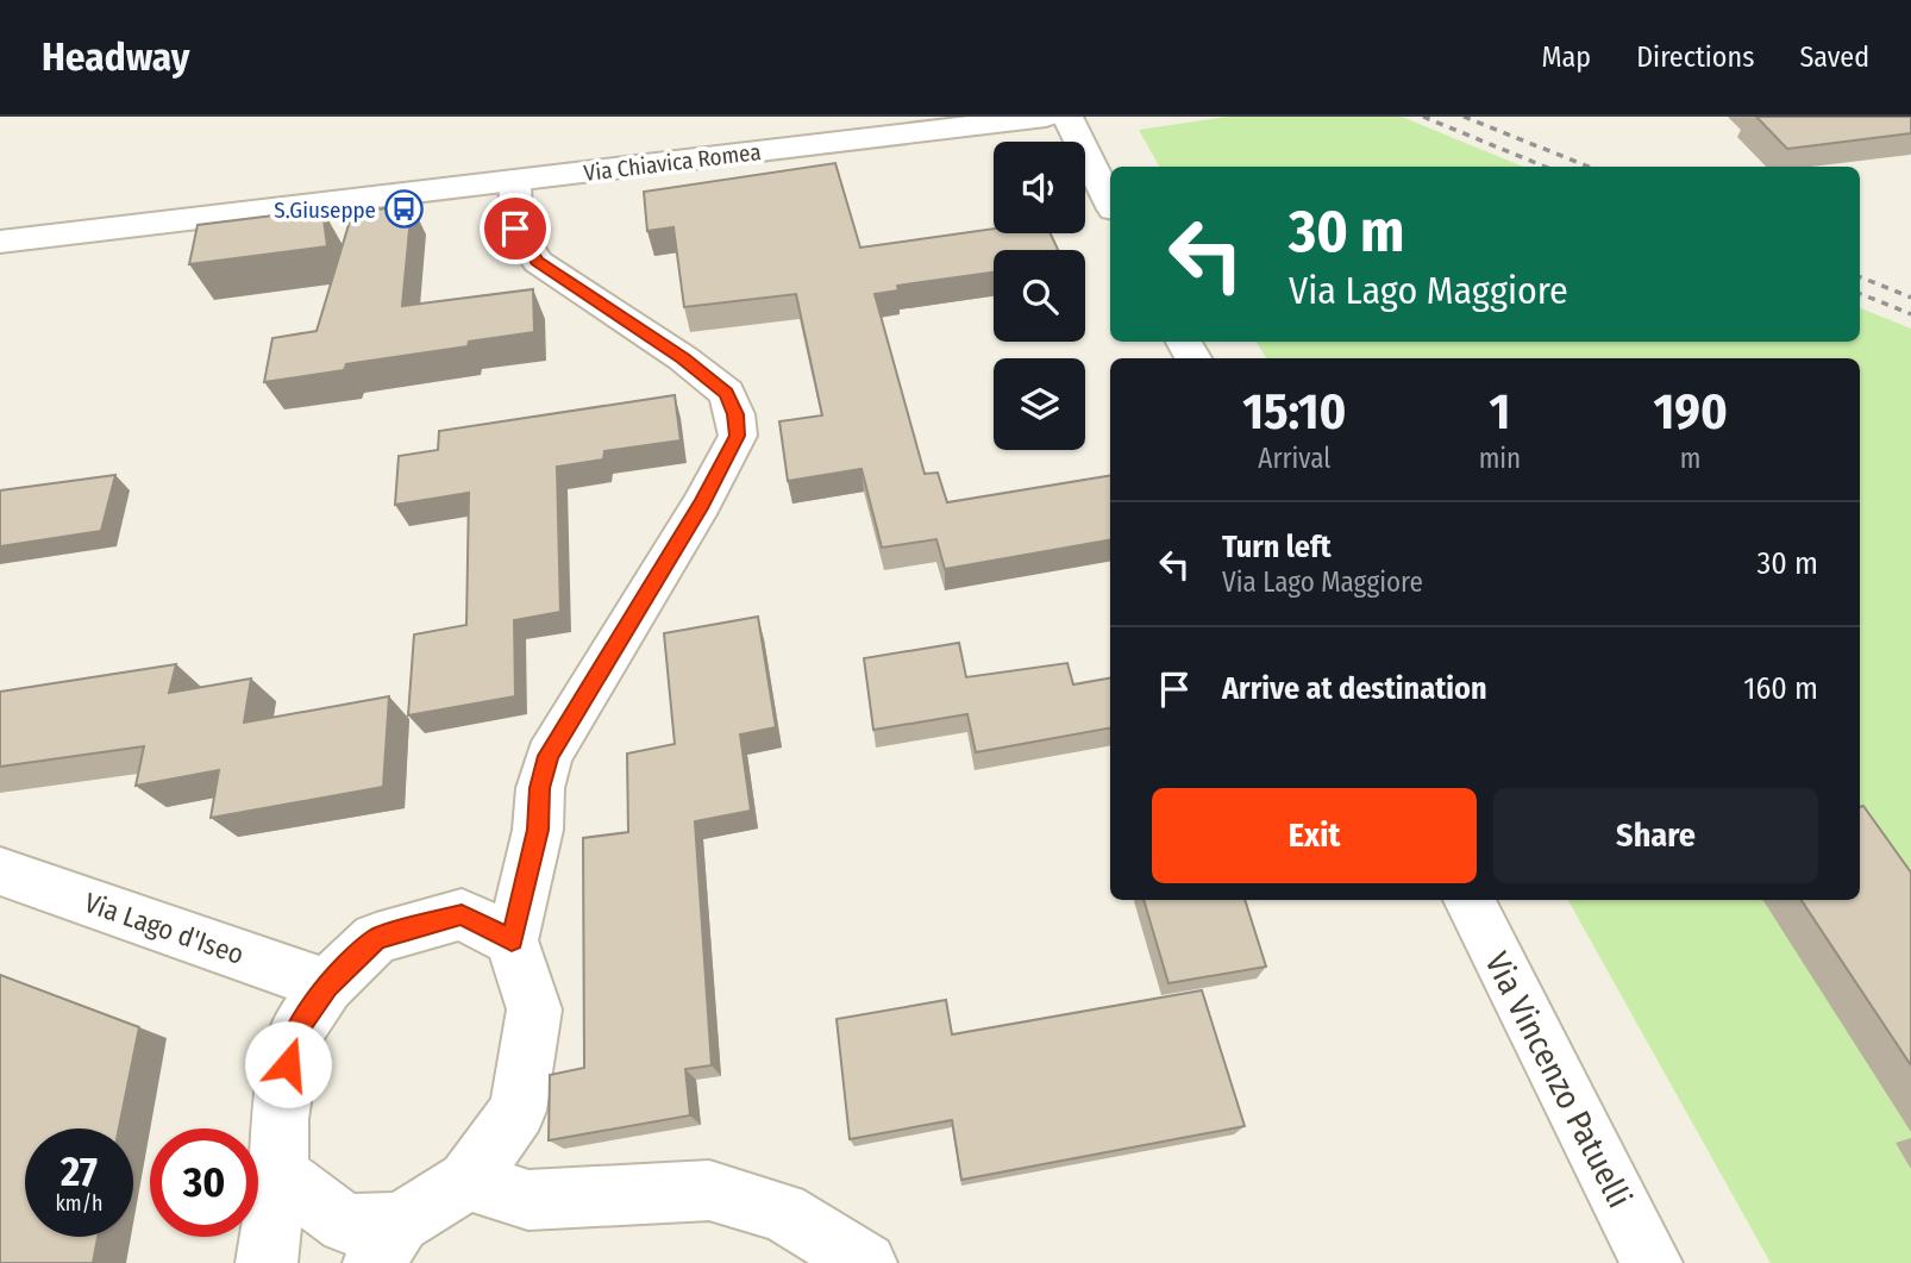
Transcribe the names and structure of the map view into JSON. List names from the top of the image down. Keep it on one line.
{"streets":{"street":["Via Chiavica Romea","Via Lago d'Iseo","Via Vincenzo Patuelli"]},"places":{"bus stop":["S.Giuseppe"]},"page":{"header":"Headway","nav":["Map","Directions","Saved"],"turn":["30 m","Via Lago Maggiore"],"eta":["15:10","Arrival","1","min","190","m"],"list":[{"name":"Turn left","note":"Via Lago Maggiore","value":"30 m"},{"name":"Arrive at destination","value":"160 m"}],"buttons":["Exit","Share"],"speed":"27 km/h","limit":"30"}}
